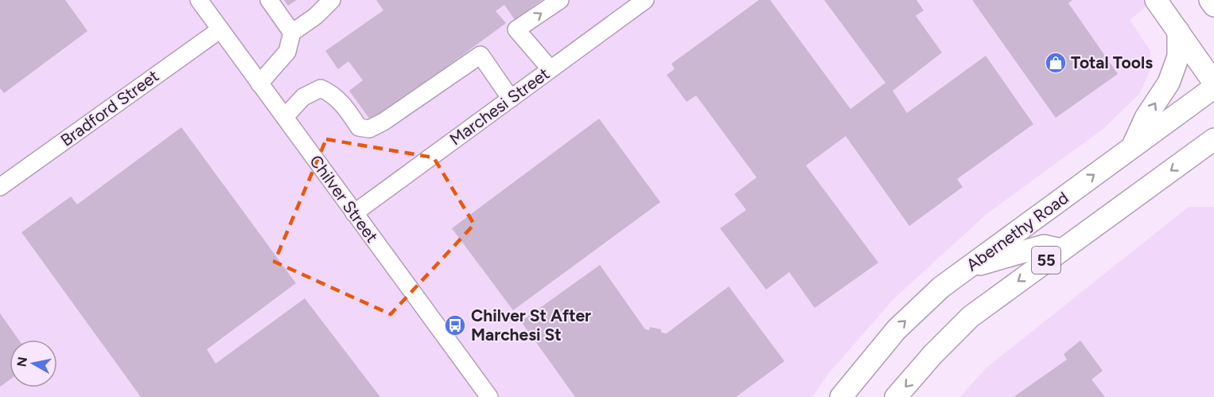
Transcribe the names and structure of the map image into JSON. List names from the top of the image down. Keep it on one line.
{"streets":{"main road":["Abernethy Road","55"],"street":["Marchesi Street","Bradford Street","Chilver Street"]},"crossings":[["Marchesi Street","Chilver Street"],["Bradford Street","Chilver Street"]],"places":{"shop":["Total Tools"],"bus stop":["Chilver St After Marchesi St"]},"north":"left"}
